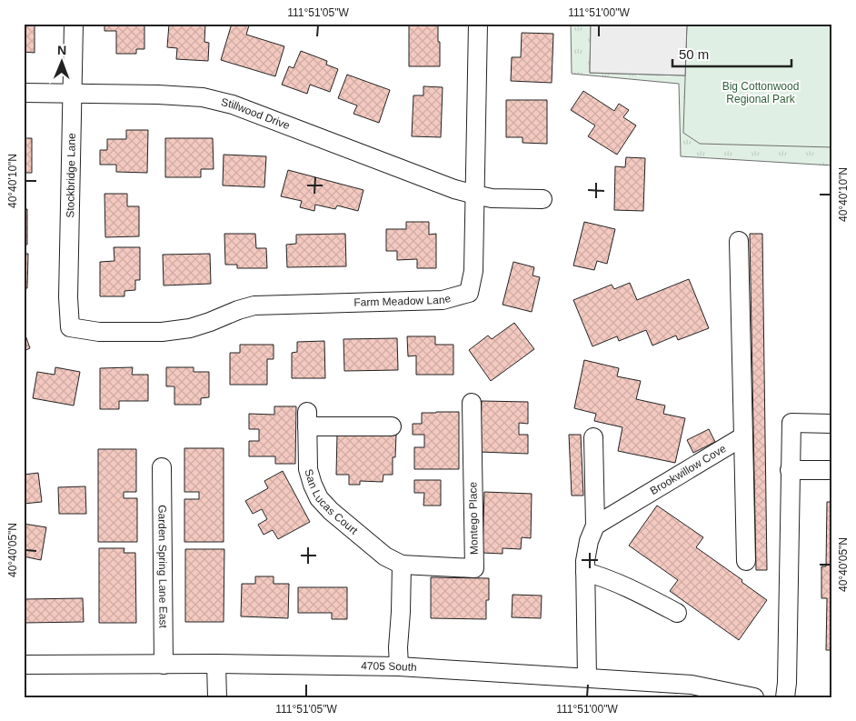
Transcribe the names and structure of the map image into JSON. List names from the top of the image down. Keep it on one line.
{"streets":{"street":["Stillwood Drive","Stockbridge Lane","Farm Meadow Lane","Brookwillow Cove","San Lucas Court","Montego Place","Garden Spring Lane East","4705 South"]},"crossings":[["Stillwood Drive","Stockbridge Lane"],["Stillwood Drive","Farm Meadow Lane"],["Stockbridge Lane","Farm Meadow Lane"],["San Lucas Court","Montego Place"],["Garden Spring Lane East","4705 South"]],"parks":["Big Cottonwood Regional Park"],"scale_bar":"50 m","north":"top","coordinates":["111°51'05\"W","111°51'00\"W","40°40'10\"N","40°40'05\"N"]}
